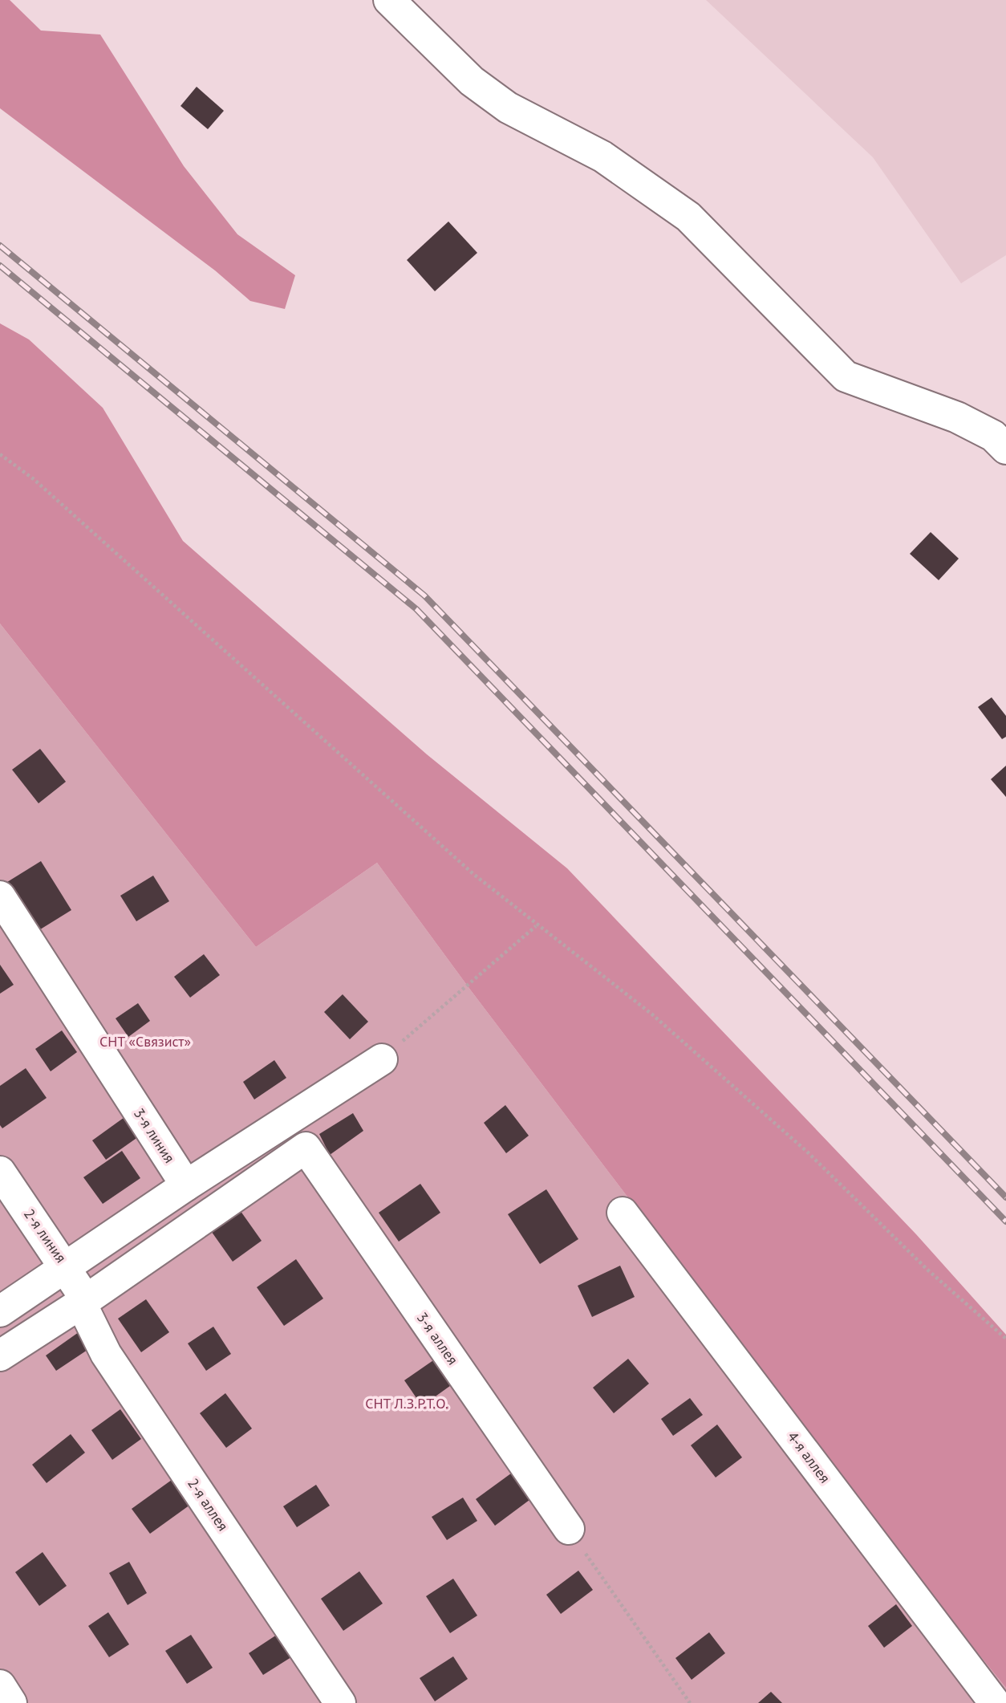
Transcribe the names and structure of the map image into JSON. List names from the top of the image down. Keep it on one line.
{"streets":{"street":["3-я линия","2-я линия","3-я аллея","4-я аллея","2-я аллея"]},"crossings":[["2-я линия","3-я аллея"],["2-я линия","2-я аллея"],["3-я аллея","2-я аллея"]],"parks":["СНТ «Связист»","СНТ Л.З.Р.Т.О."]}
